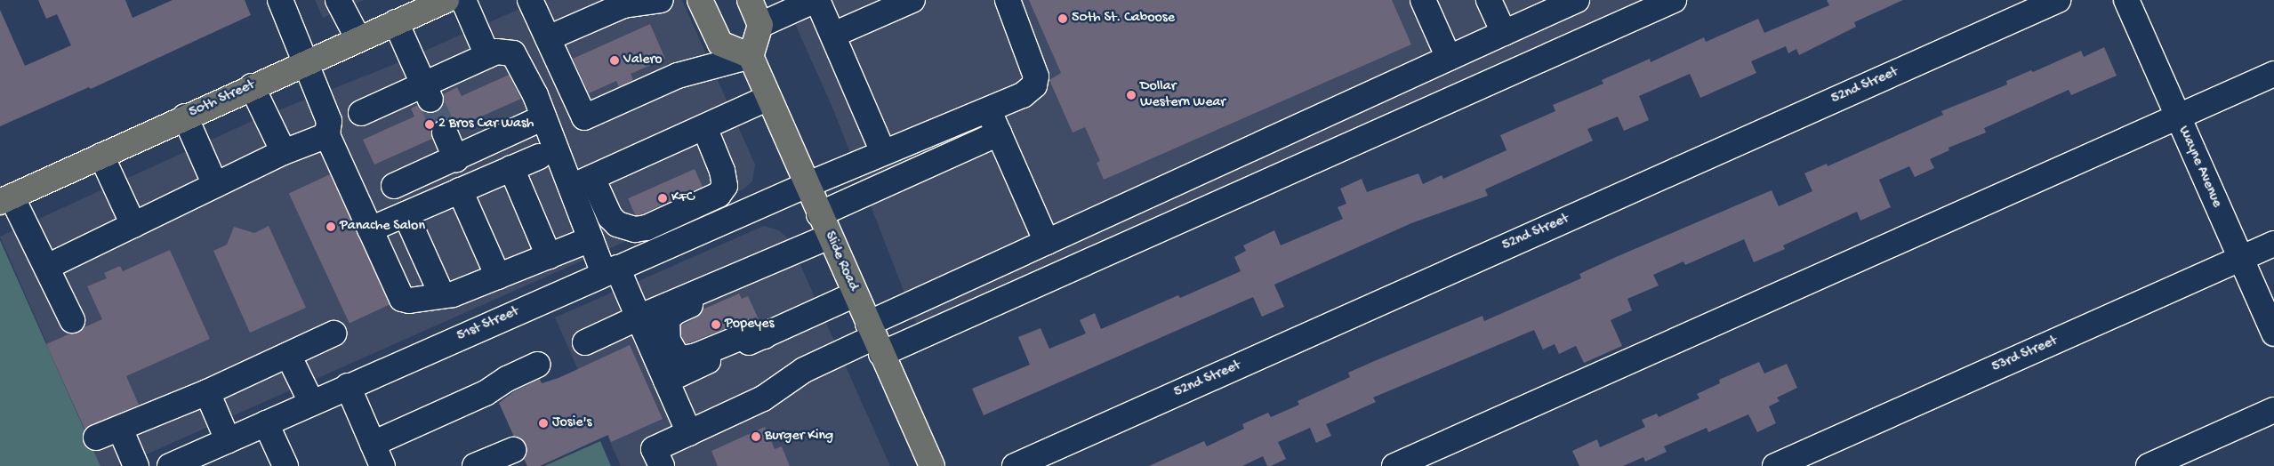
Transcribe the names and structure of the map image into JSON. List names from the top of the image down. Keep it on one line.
{"streets":{"main road":["50th Street","Slide Road"],"street":["52nd Street","Wayne Avenue","51st Street","53rd Street"]},"crossings":[["Wayne Avenue","53rd Street"],["Slide Road","51st Street"]],"places":["50th St. Caboose","Valero","Dollar Western Wear","2 Bros Car Wash","KFC","Panache Salon","Popeyes","Josie's","Burger King"]}
